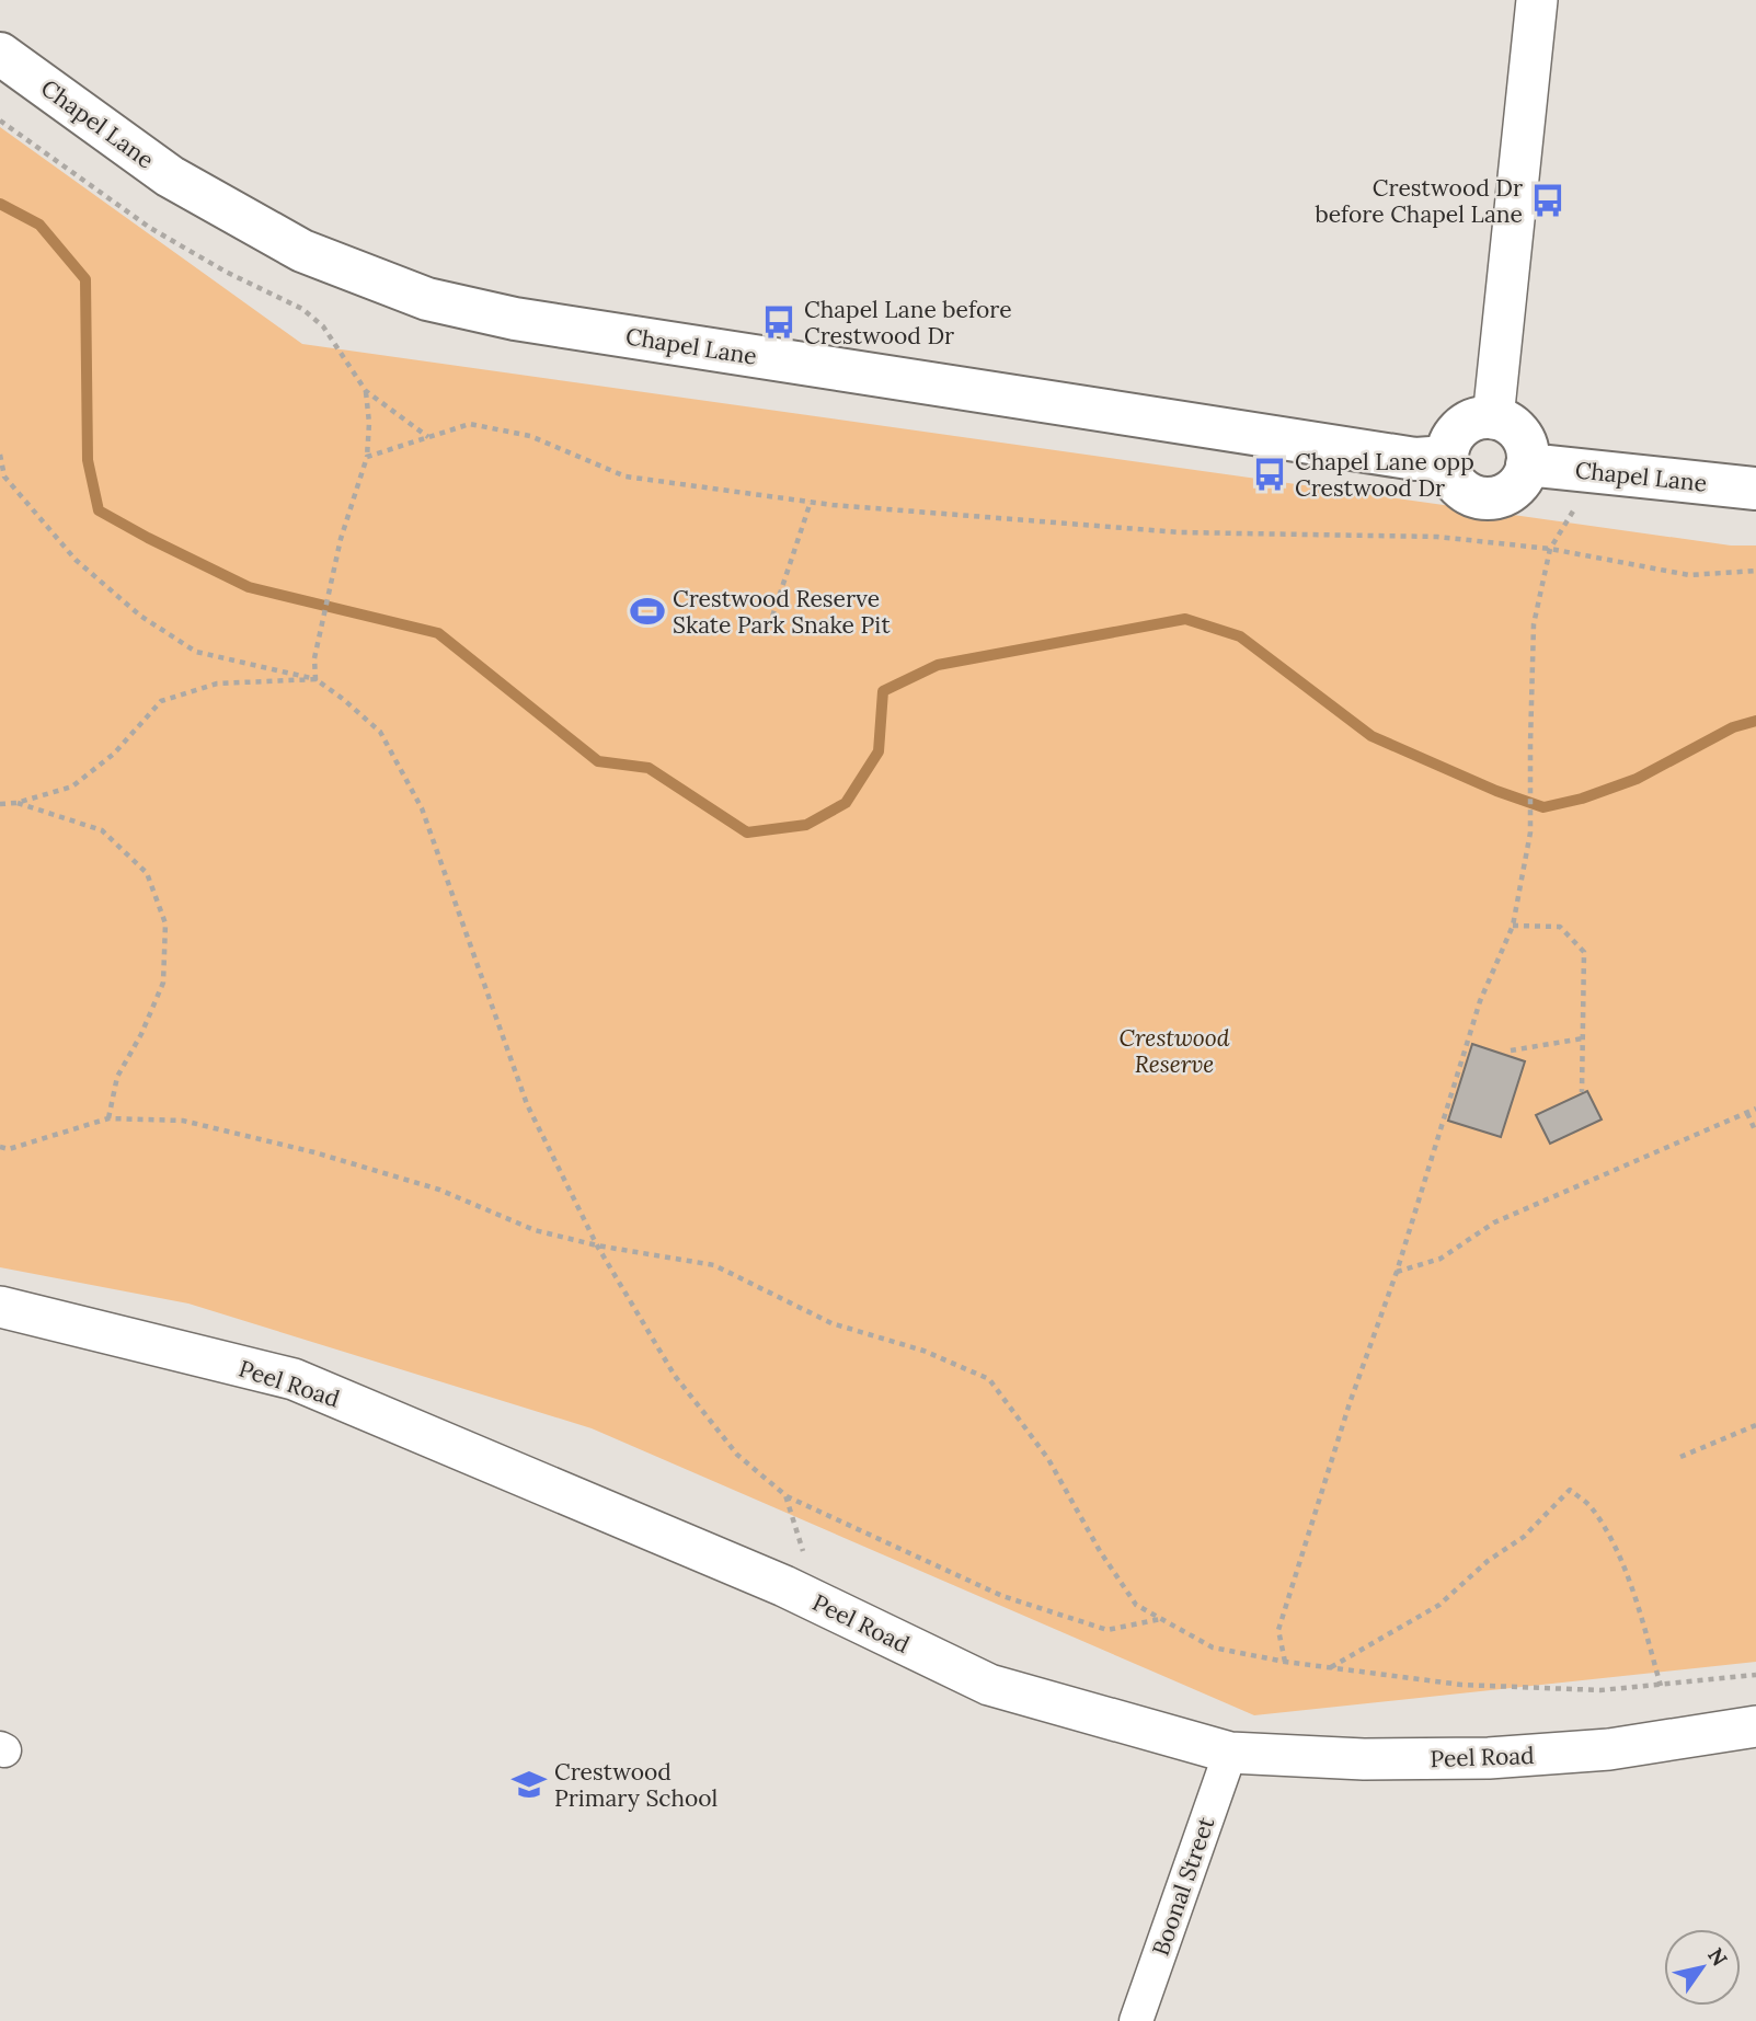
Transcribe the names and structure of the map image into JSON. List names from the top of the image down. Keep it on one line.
{"streets":{"main road":["Chapel Lane"],"street":["Peel Road","Boonal Street"]},"crossings":[["Peel Road","Boonal Street"]],"parks":["Crestwood Reserve"],"places":{"bus stop":["Crestwood Dr before Chapel Lane","Chapel Lane before Crestwood Dr","Chapel Lane opp Crestwood Dr"],"sports":["Crestwood Reserve Skate Park Snake Pit"],"school or university":["Crestwood Primary School"]},"north":"top right"}
